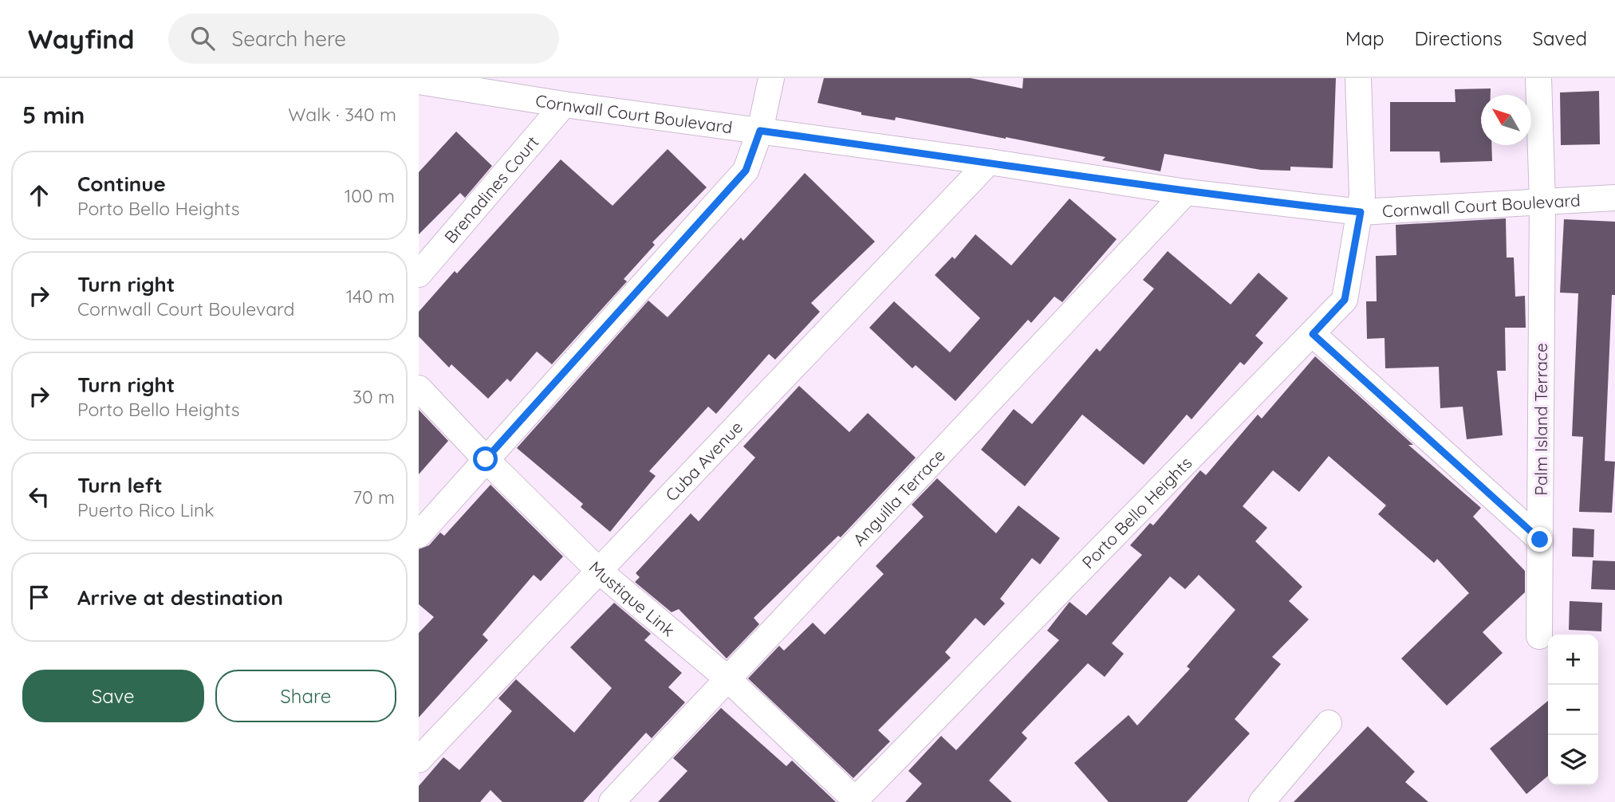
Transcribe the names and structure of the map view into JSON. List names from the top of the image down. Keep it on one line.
{"streets":{"street":["Cornwall Court Boulevard","Brenadines Court","Palm Island Terrace","Cuba Avenue","Anguilla Terrace","Porto Bello Heights","Mustique Link"]},"crossings":[["Cornwall Court Boulevard","Brenadines Court"],["Cornwall Court Boulevard","Palm Island Terrace"],["Cornwall Court Boulevard","Cuba Avenue"],["Cornwall Court Boulevard","Anguilla Terrace"],["Cornwall Court Boulevard","Porto Bello Heights"],["Cuba Avenue","Mustique Link"],["Anguilla Terrace","Mustique Link"],["Porto Bello Heights","Mustique Link"]],"north":"top left","page":{"header":"Wayfind","search":"Search here","nav":["Map","Directions","Saved"],"heading":["5 min","Walk · 340 m"],"list":[["Continue","Porto Bello Heights","100 m"],["Turn right","Cornwall Court Boulevard","140 m"],["Turn right","Porto Bello Heights","30 m"],["Turn left","Puerto Rico Link","70 m"],"Arrive at destination"],"map_buttons":["+","−"],"buttons":["Save","Share"]}}
